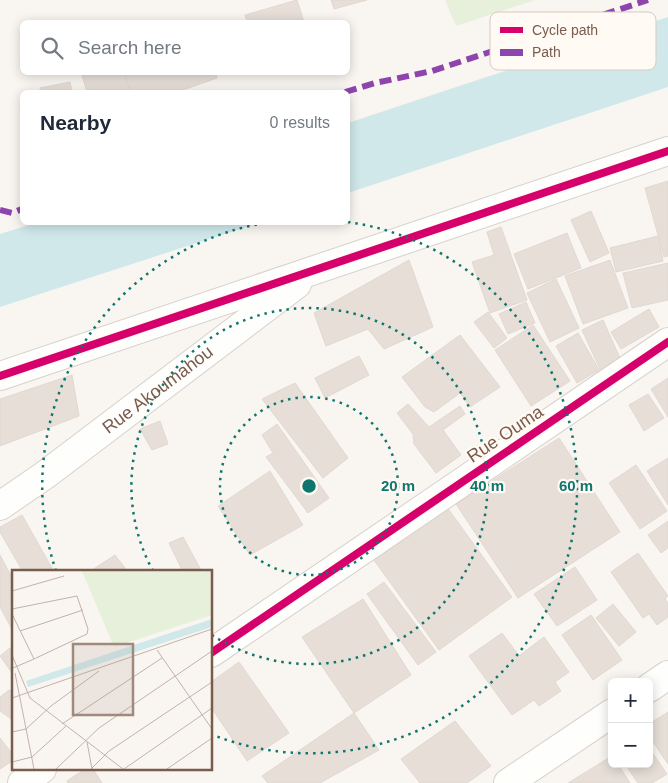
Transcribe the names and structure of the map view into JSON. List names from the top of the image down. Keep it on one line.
{"streets":{"street":["Rue Akoumahou","Rue Ouma"]},"legend":["Cycle path","Path"],"page":{"search":"Search here","heading":["Nearby","0 results"],"map_buttons":["+","−"]},"rings":["20 m","40 m","60 m"]}
